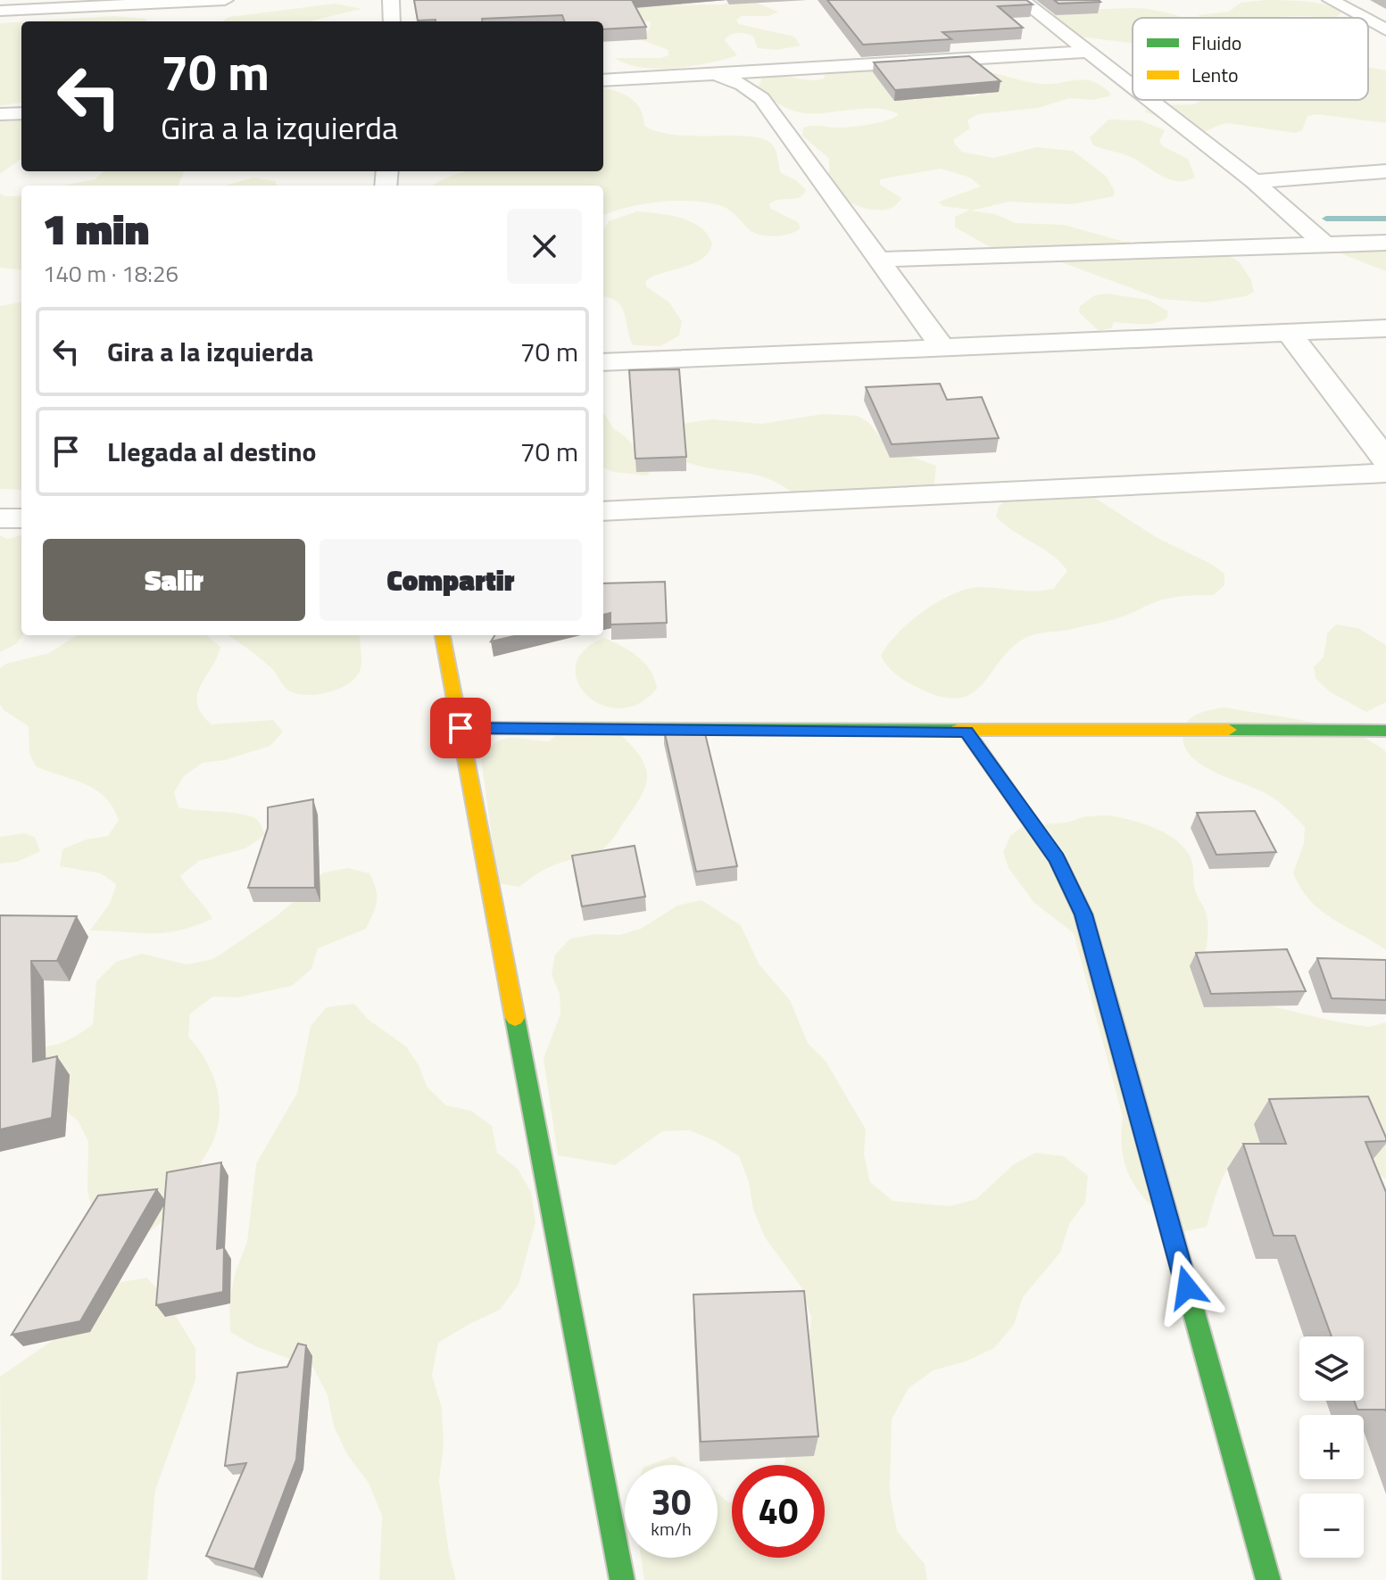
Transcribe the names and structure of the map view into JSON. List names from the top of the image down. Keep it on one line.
{"legend":["Fluido","Lento"],"page":{"turn":["70 m","Gira a la izquierda"],"heading":["1 min","140 m · 18:26"],"list":[{"name":"Gira a la izquierda","value":"70 m"},{"name":"Llegada al destino","value":"70 m"}],"buttons":["Salir","Compartir"],"map_buttons":["+","−"],"speed":"30 km/h","limit":"40"}}
